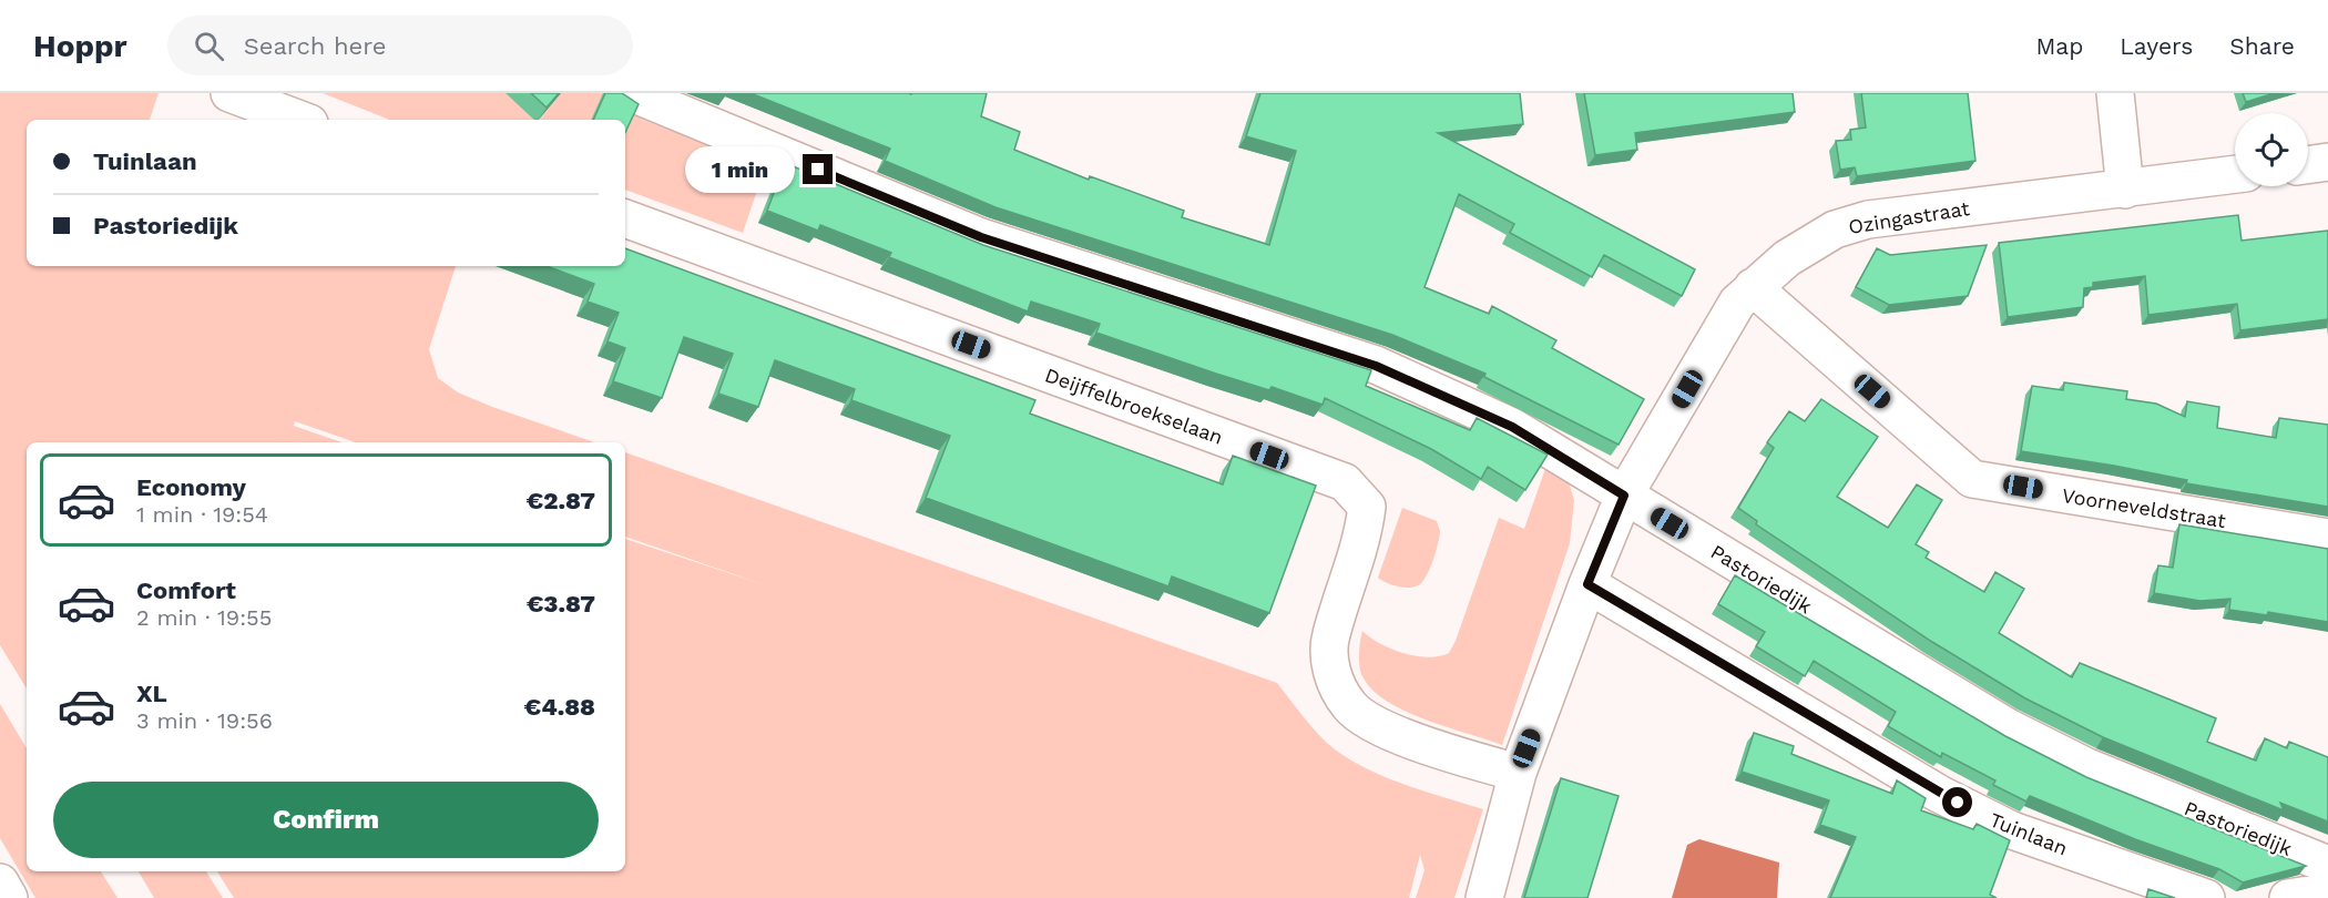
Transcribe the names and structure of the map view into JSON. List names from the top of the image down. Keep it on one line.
{"streets":{"street":["Ozingastraat","Deijffelbroekselaan","Voorneveldstraat","Pastoriedijk","Tuinlaan"]},"crossings":[["Ozingastraat","Voorneveldstraat"],["Ozingastraat","Pastoriedijk"]],"page":{"header":"Hoppr","search":"Search here","nav":["Map","Layers","Share"],"banner":["Tuinlaan","Pastoriedijk"],"bubble":"1 min","list":[{"name":"Economy","note":"1 min · 19:54","value":"€2.87"},{"name":"Comfort","note":"2 min · 19:55","value":"€3.87"},{"name":"XL","note":"3 min · 19:56","value":"€4.88"}],"buttons":"Confirm"}}
